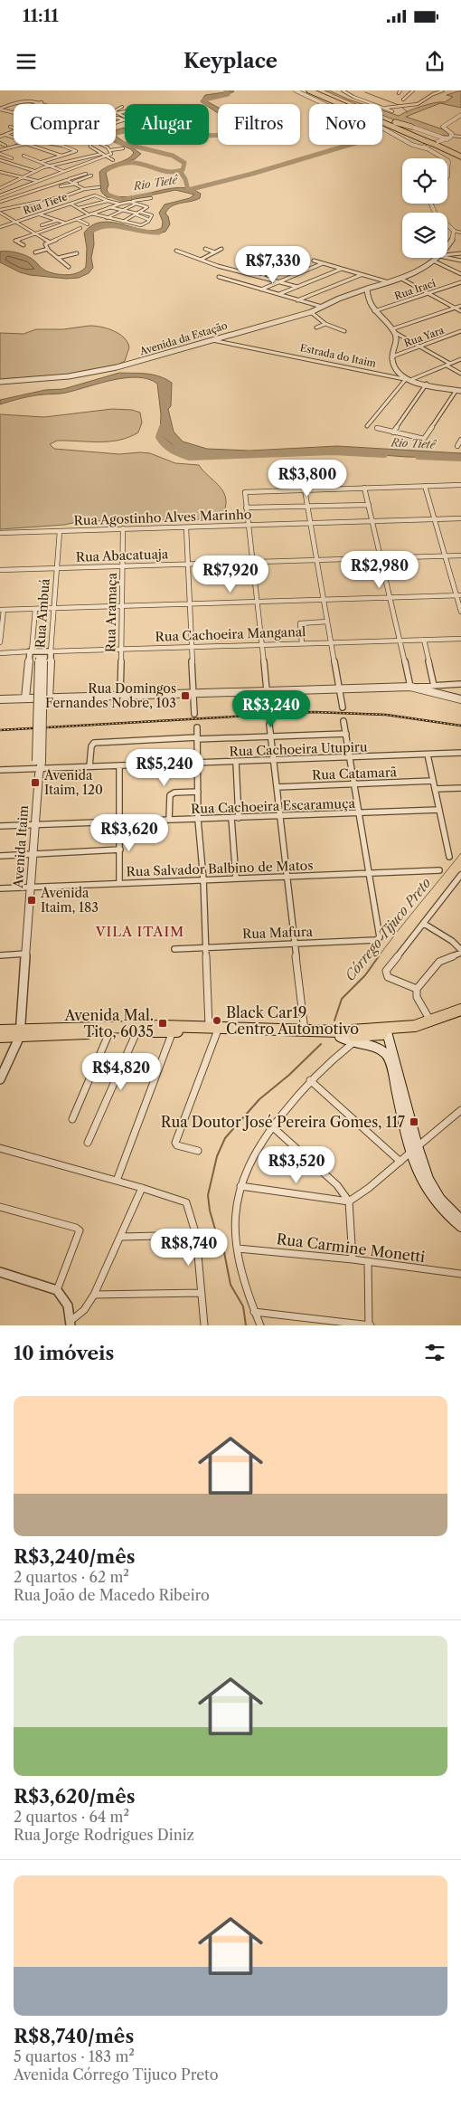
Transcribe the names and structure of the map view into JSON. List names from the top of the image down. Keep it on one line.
{"streets":{"street":["Rua Tiete","Rua Iraci","Rua Yara","Avenida da Estação","Estrada do Itaim","Rua Agostinho Alves Marinho","Rua Abacatuaja","Rua Aramaça","Rua Ambuá","Rua Cachoeira Manganal","Rua Cachoeira Utupiru","Rua Catamarã","Rua Cachoeira Escaramuça","Avenida Itaim","Rua Salvador Balbino de Matos","Rua Mafura","Rua Carmine Monetti"]},"crossings":[["Avenida da Estação","Estrada do Itaim"],["Rua Agostinho Alves Marinho","Rua Aramaça"],["Rua Agostinho Alves Marinho","Rua Ambuá"],["Rua Abacatuaja","Rua Aramaça"],["Rua Abacatuaja","Rua Ambuá"],["Rua Aramaça","Rua Cachoeira Manganal"],["Rua Ambuá","Rua Cachoeira Manganal"],["Rua Cachoeira Utupiru","Avenida Itaim"],["Rua Cachoeira Escaramuça","Avenida Itaim"],["Avenida Itaim","Rua Salvador Balbino de Matos"],["Rua Salvador Balbino de Matos","Rua Mafura"]],"districts":["VILA ITAIM"],"water":["Rio Tietê","Córrego Tijuco Preto"],"places":{"transit":["Rua Domingos Fernandes Nobre, 103","Avenida Itaim, 120","Avenida Itaim, 183","Avenida Mal. Tito, 6035","Rua Doutor José Pereira Gomes, 117"],"other":["Black Car19 Centro Automotivo"]},"page":{"status":"11:11","header":"Keyplace","chip":["Comprar","Alugar","Filtros","Novo"],"price":["R$7,330","R$3,800","R$2,980","R$7,920","R$3,240","R$5,240","R$3,620","R$4,820","R$3,520","R$8,740"],"heading":"10 imóveis","list":[{"name":"R$3,240/mês","note":"2 quartos · 62 m² · Rua João de Macedo Ribeiro"},{"name":"R$3,620/mês","note":"2 quartos · 64 m² · Rua Jorge Rodrigues Diniz"},{"name":"R$8,740/mês","note":"5 quartos · 183 m² · Avenida Córrego Tijuco Preto"}]}}
